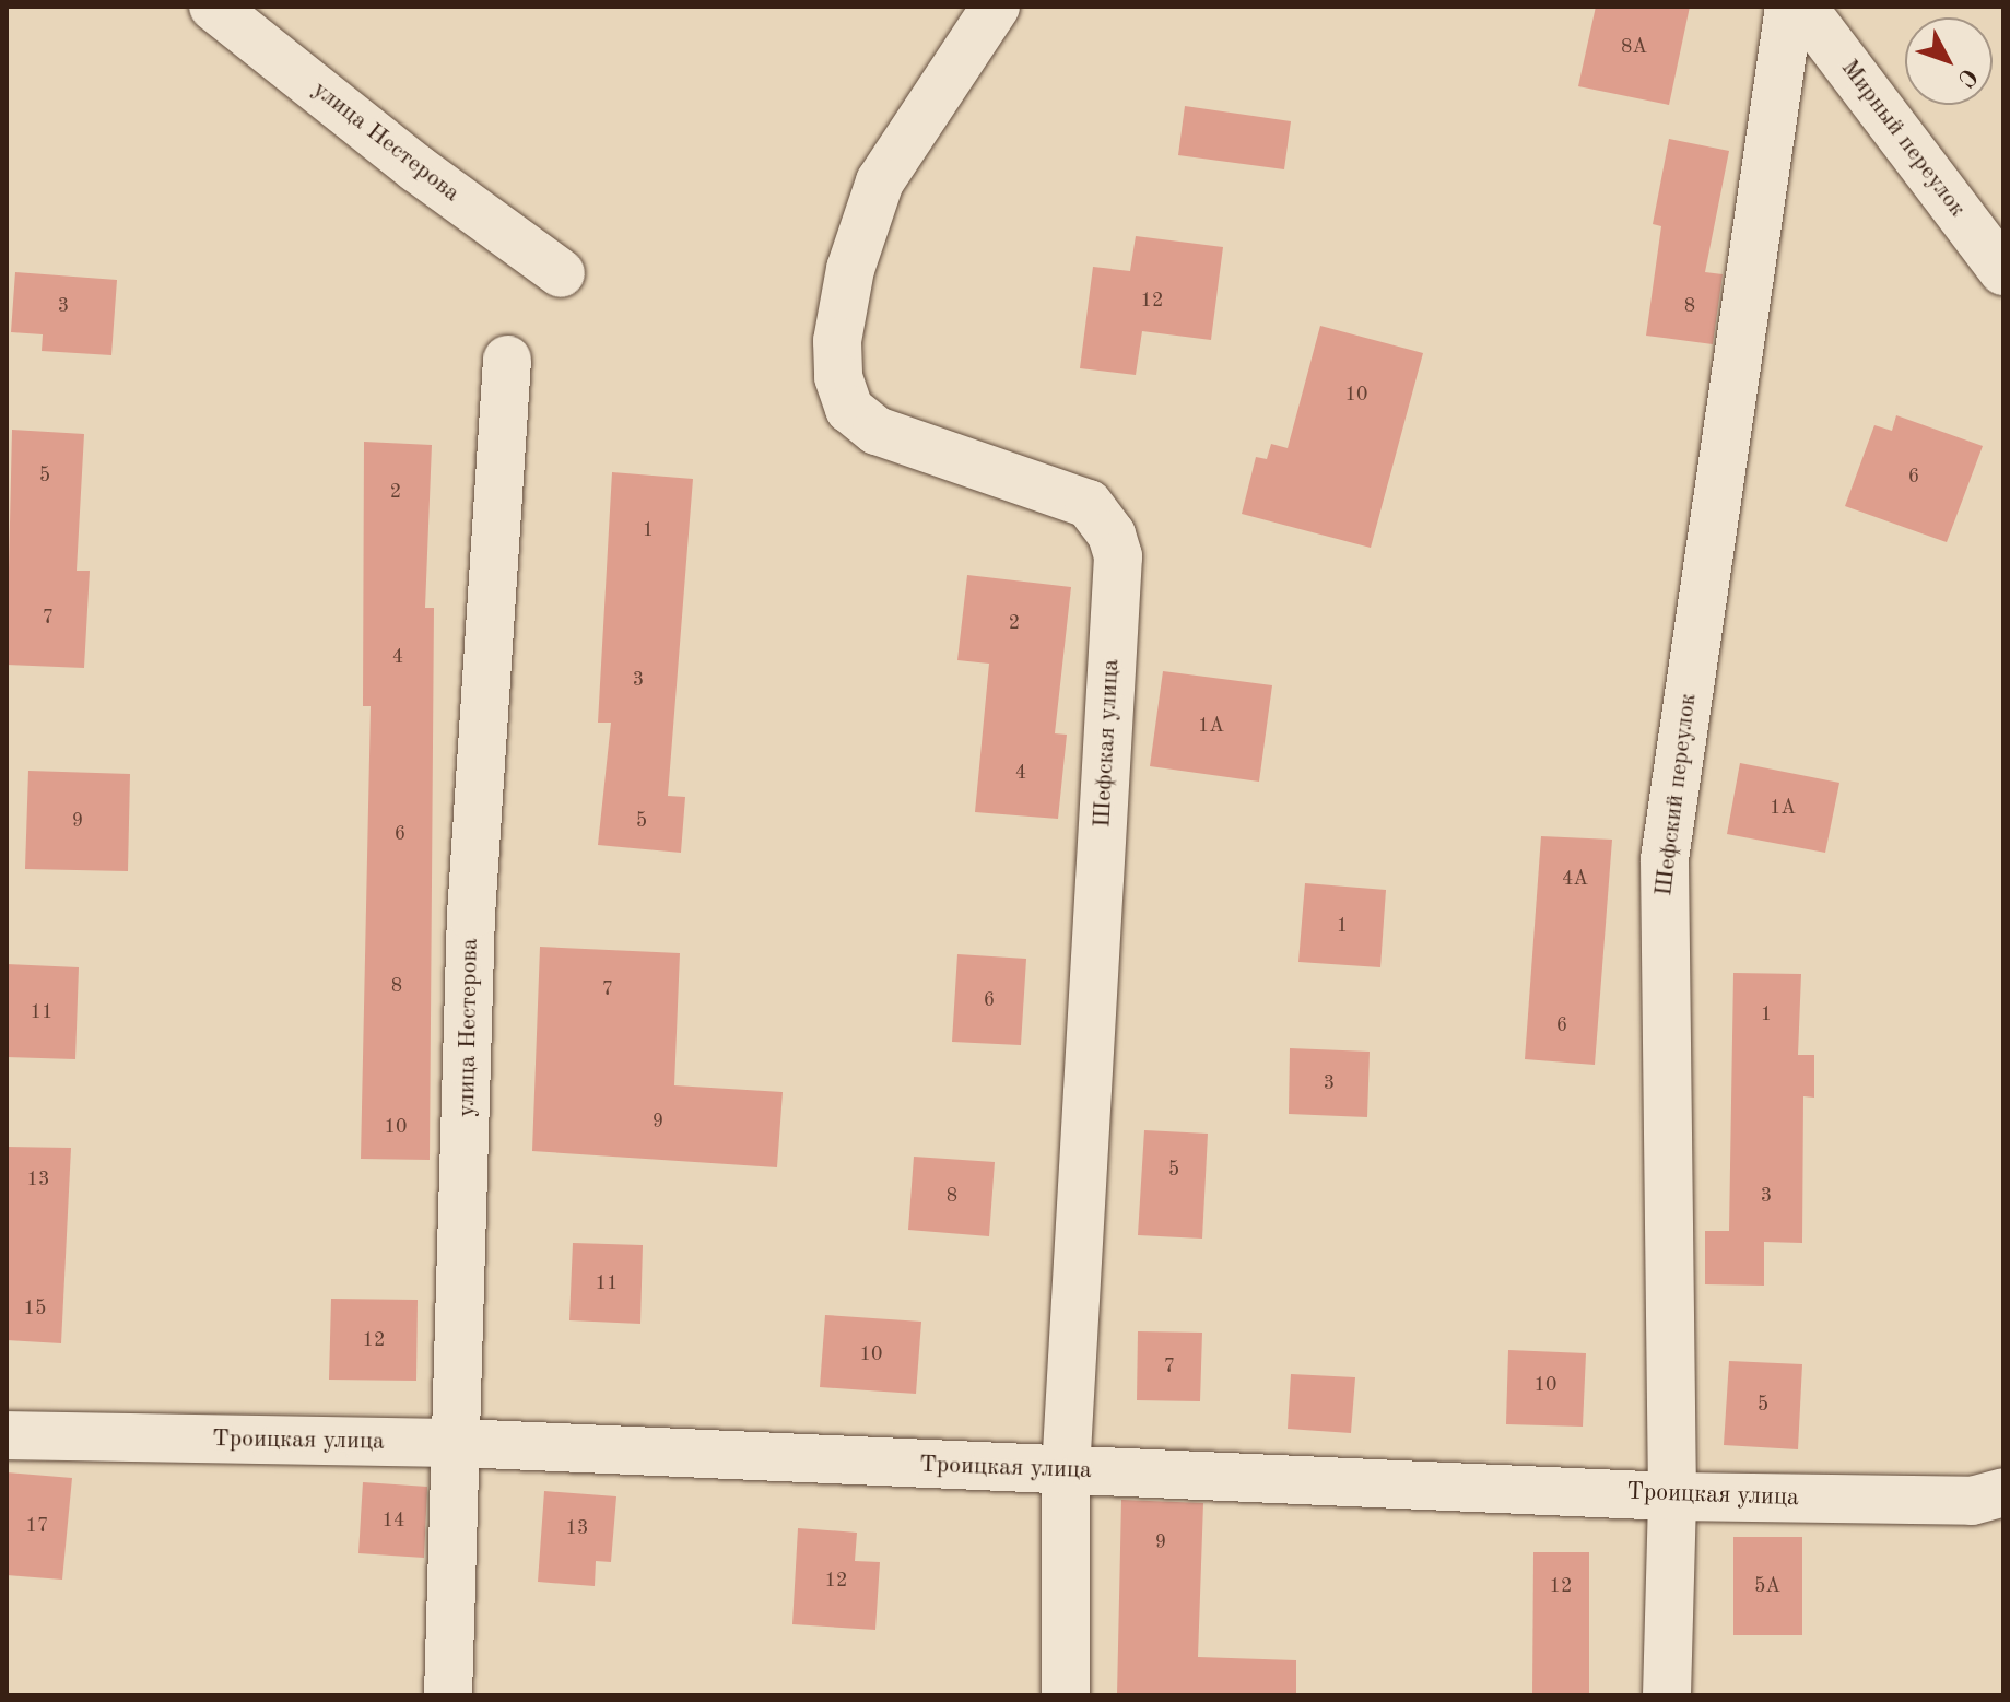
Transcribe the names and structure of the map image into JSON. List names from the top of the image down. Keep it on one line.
{"streets":{"street":["Мирный переулок","улица Нестерова","Шефская улица","Шефский переулок","Троицкая улица"]},"crossings":[["улица Нестерова","Троицкая улица"],["Шефская улица","Троицкая улица"],["Шефский переулок","Троицкая улица"]],"house_numbers":["8А","12","3","8","10","5","6","2","1","7","2","4","3","1А","4","1А","9","5","6","4А","1","8","7","6","11","1","6","3","9","10","5","13","8","3","11","15","12","10","7","10","5","14","17","13","9","12","12","5А"],"north":"bottom right"}
